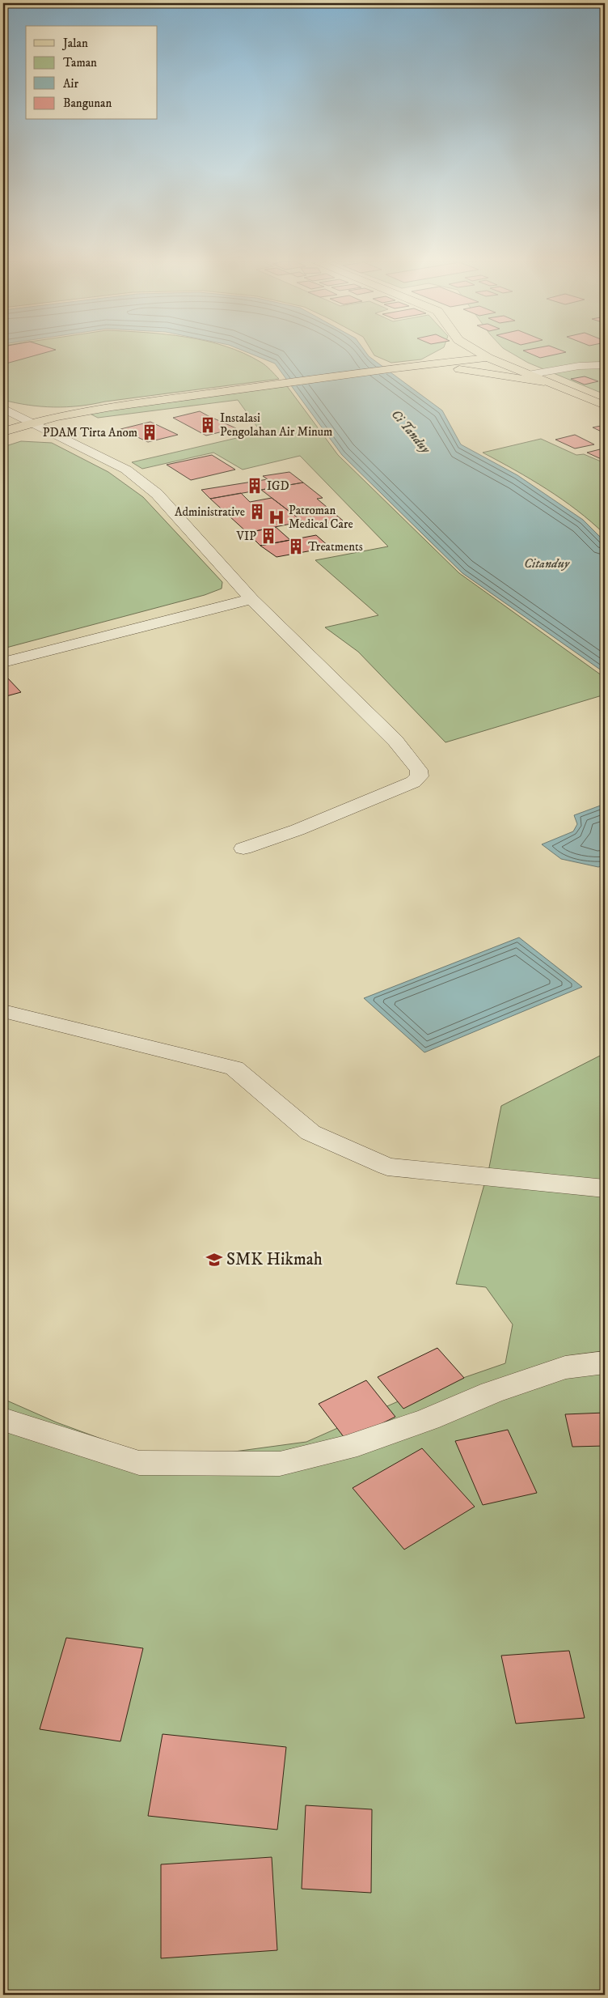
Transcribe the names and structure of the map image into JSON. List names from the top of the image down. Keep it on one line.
{"water":["Ci Tanduy","Citanduy"],"places":{"building":["Instalasi Pengolahan Air Minum","PDAM Tirta Anom","IGD","Administrative","VIP","Treatments"],"hospital":["Patroman Medical Care"],"school or university":["SMK Hikmah"]},"legend":["Jalan","Taman","Air","Bangunan"]}
